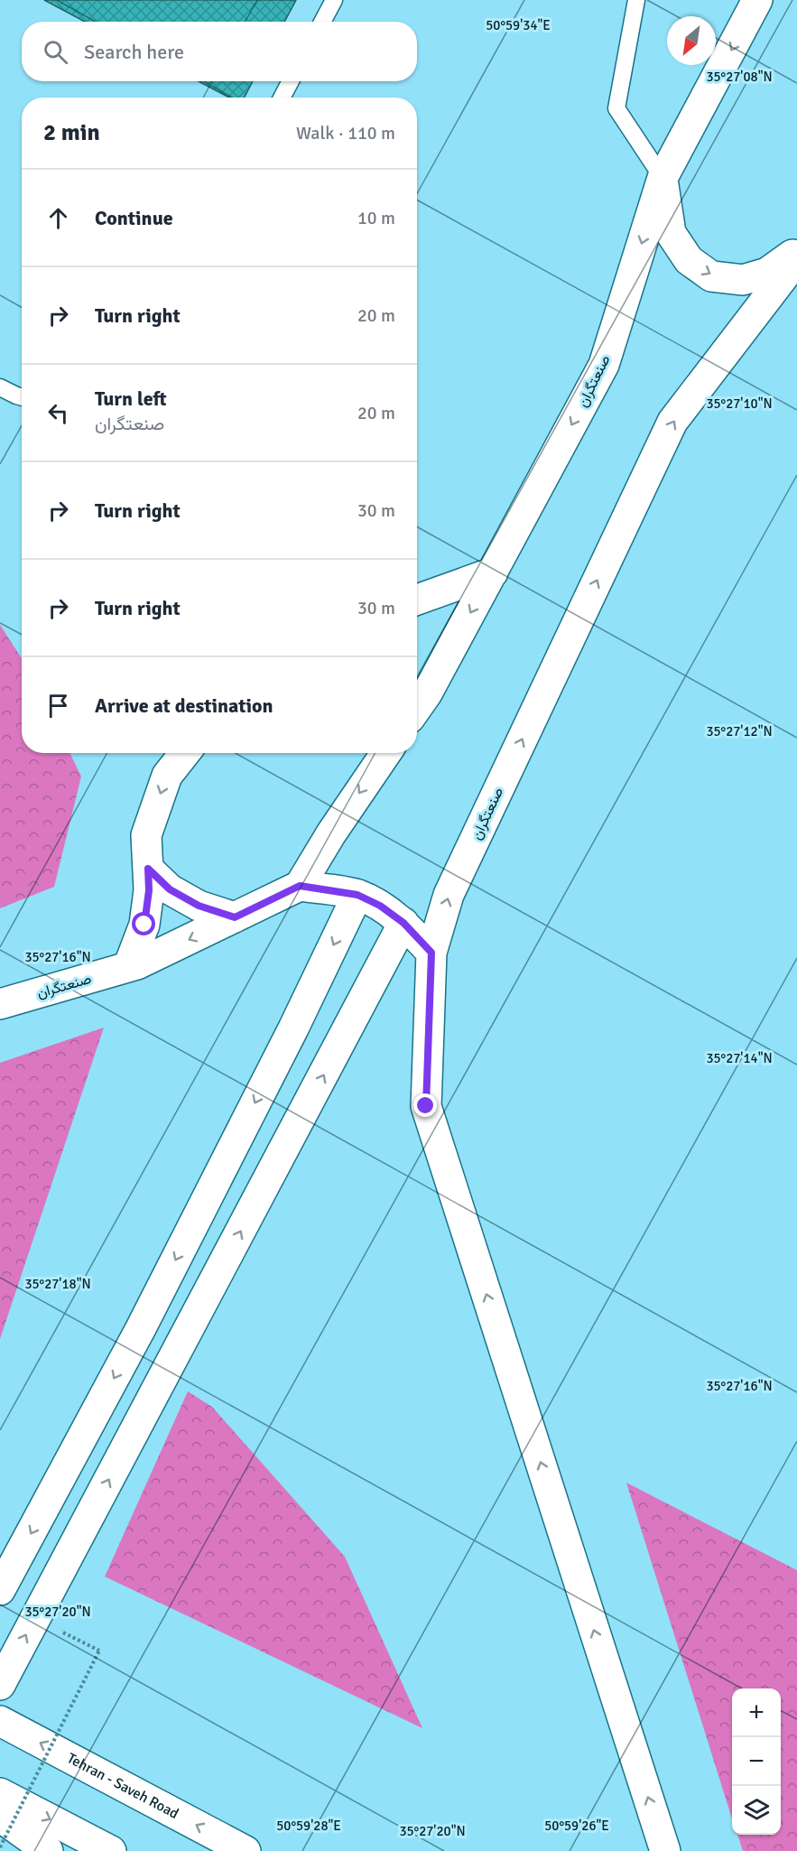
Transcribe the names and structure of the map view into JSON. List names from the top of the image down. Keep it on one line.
{"streets":{"main road":["صنعتگران","Tehran - Saveh Road"]},"north":"bottom left","page":{"search":"Search here","heading":["2 min","Walk · 110 m"],"list":[["Continue","10 m"],["Turn right","20 m"],["Turn left","صنعتگران","20 m"],["Turn right","30 m"],["Turn right","30 m"],"Arrive at destination"],"map_buttons":["+","−"]},"coordinates":["50°59'34\"E","35°27'08\"N","35°27'10\"N","35°27'12\"N","35°27'16\"N","35°27'14\"N","35°27'18\"N","35°27'20\"N","50°59'28\"E","50°59'26\"E"]}
